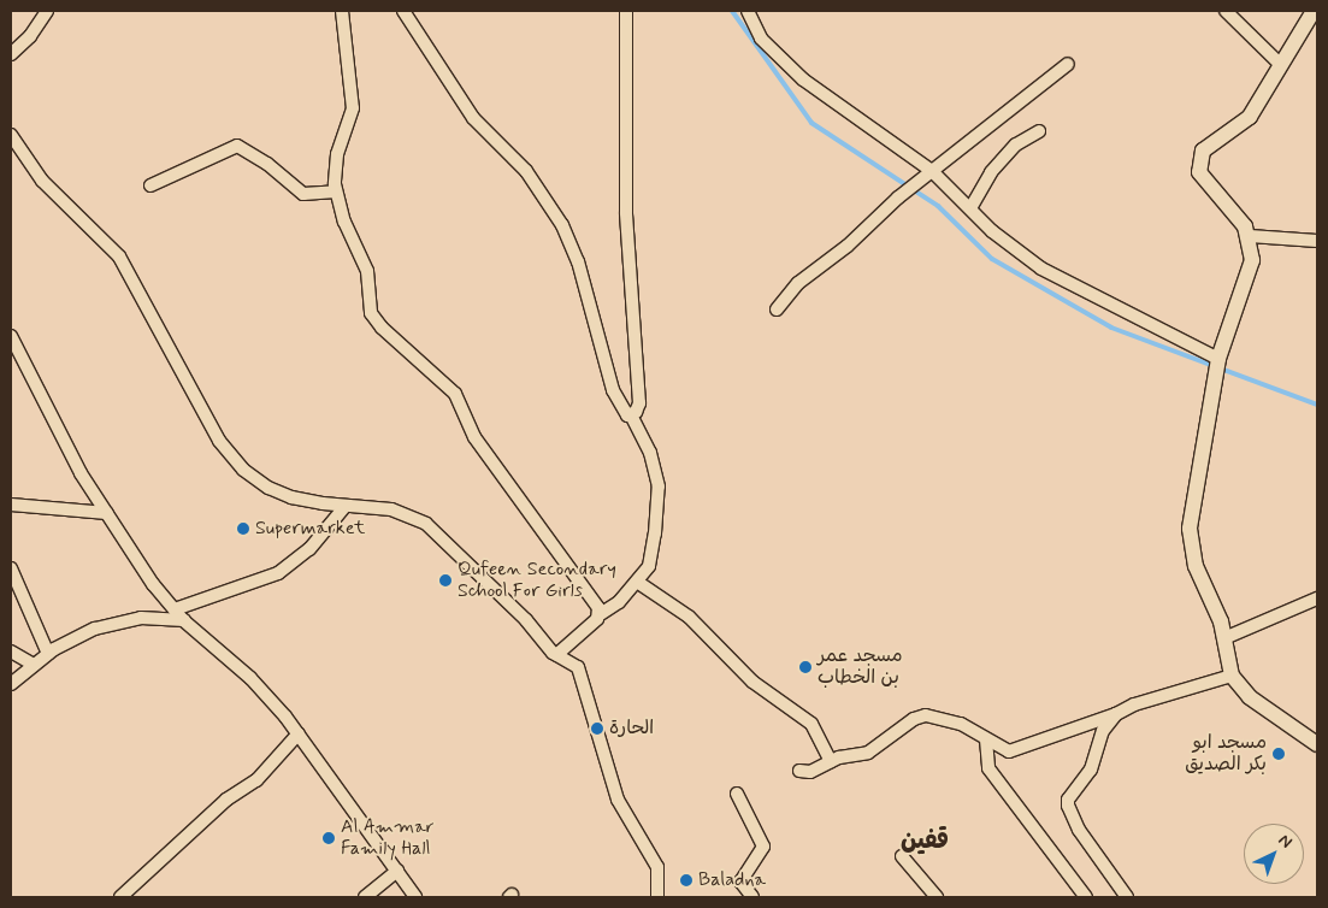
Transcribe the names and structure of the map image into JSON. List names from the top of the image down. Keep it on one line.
{"districts":["قفين"],"places":["Supermarket","Qufeen Secondary School For Girls","مسجد عمر بن الخطاب","الحارة","مسجد ابو بكر الصديق","Al Ammar Family Hall","Baladna"],"north":"top right"}
